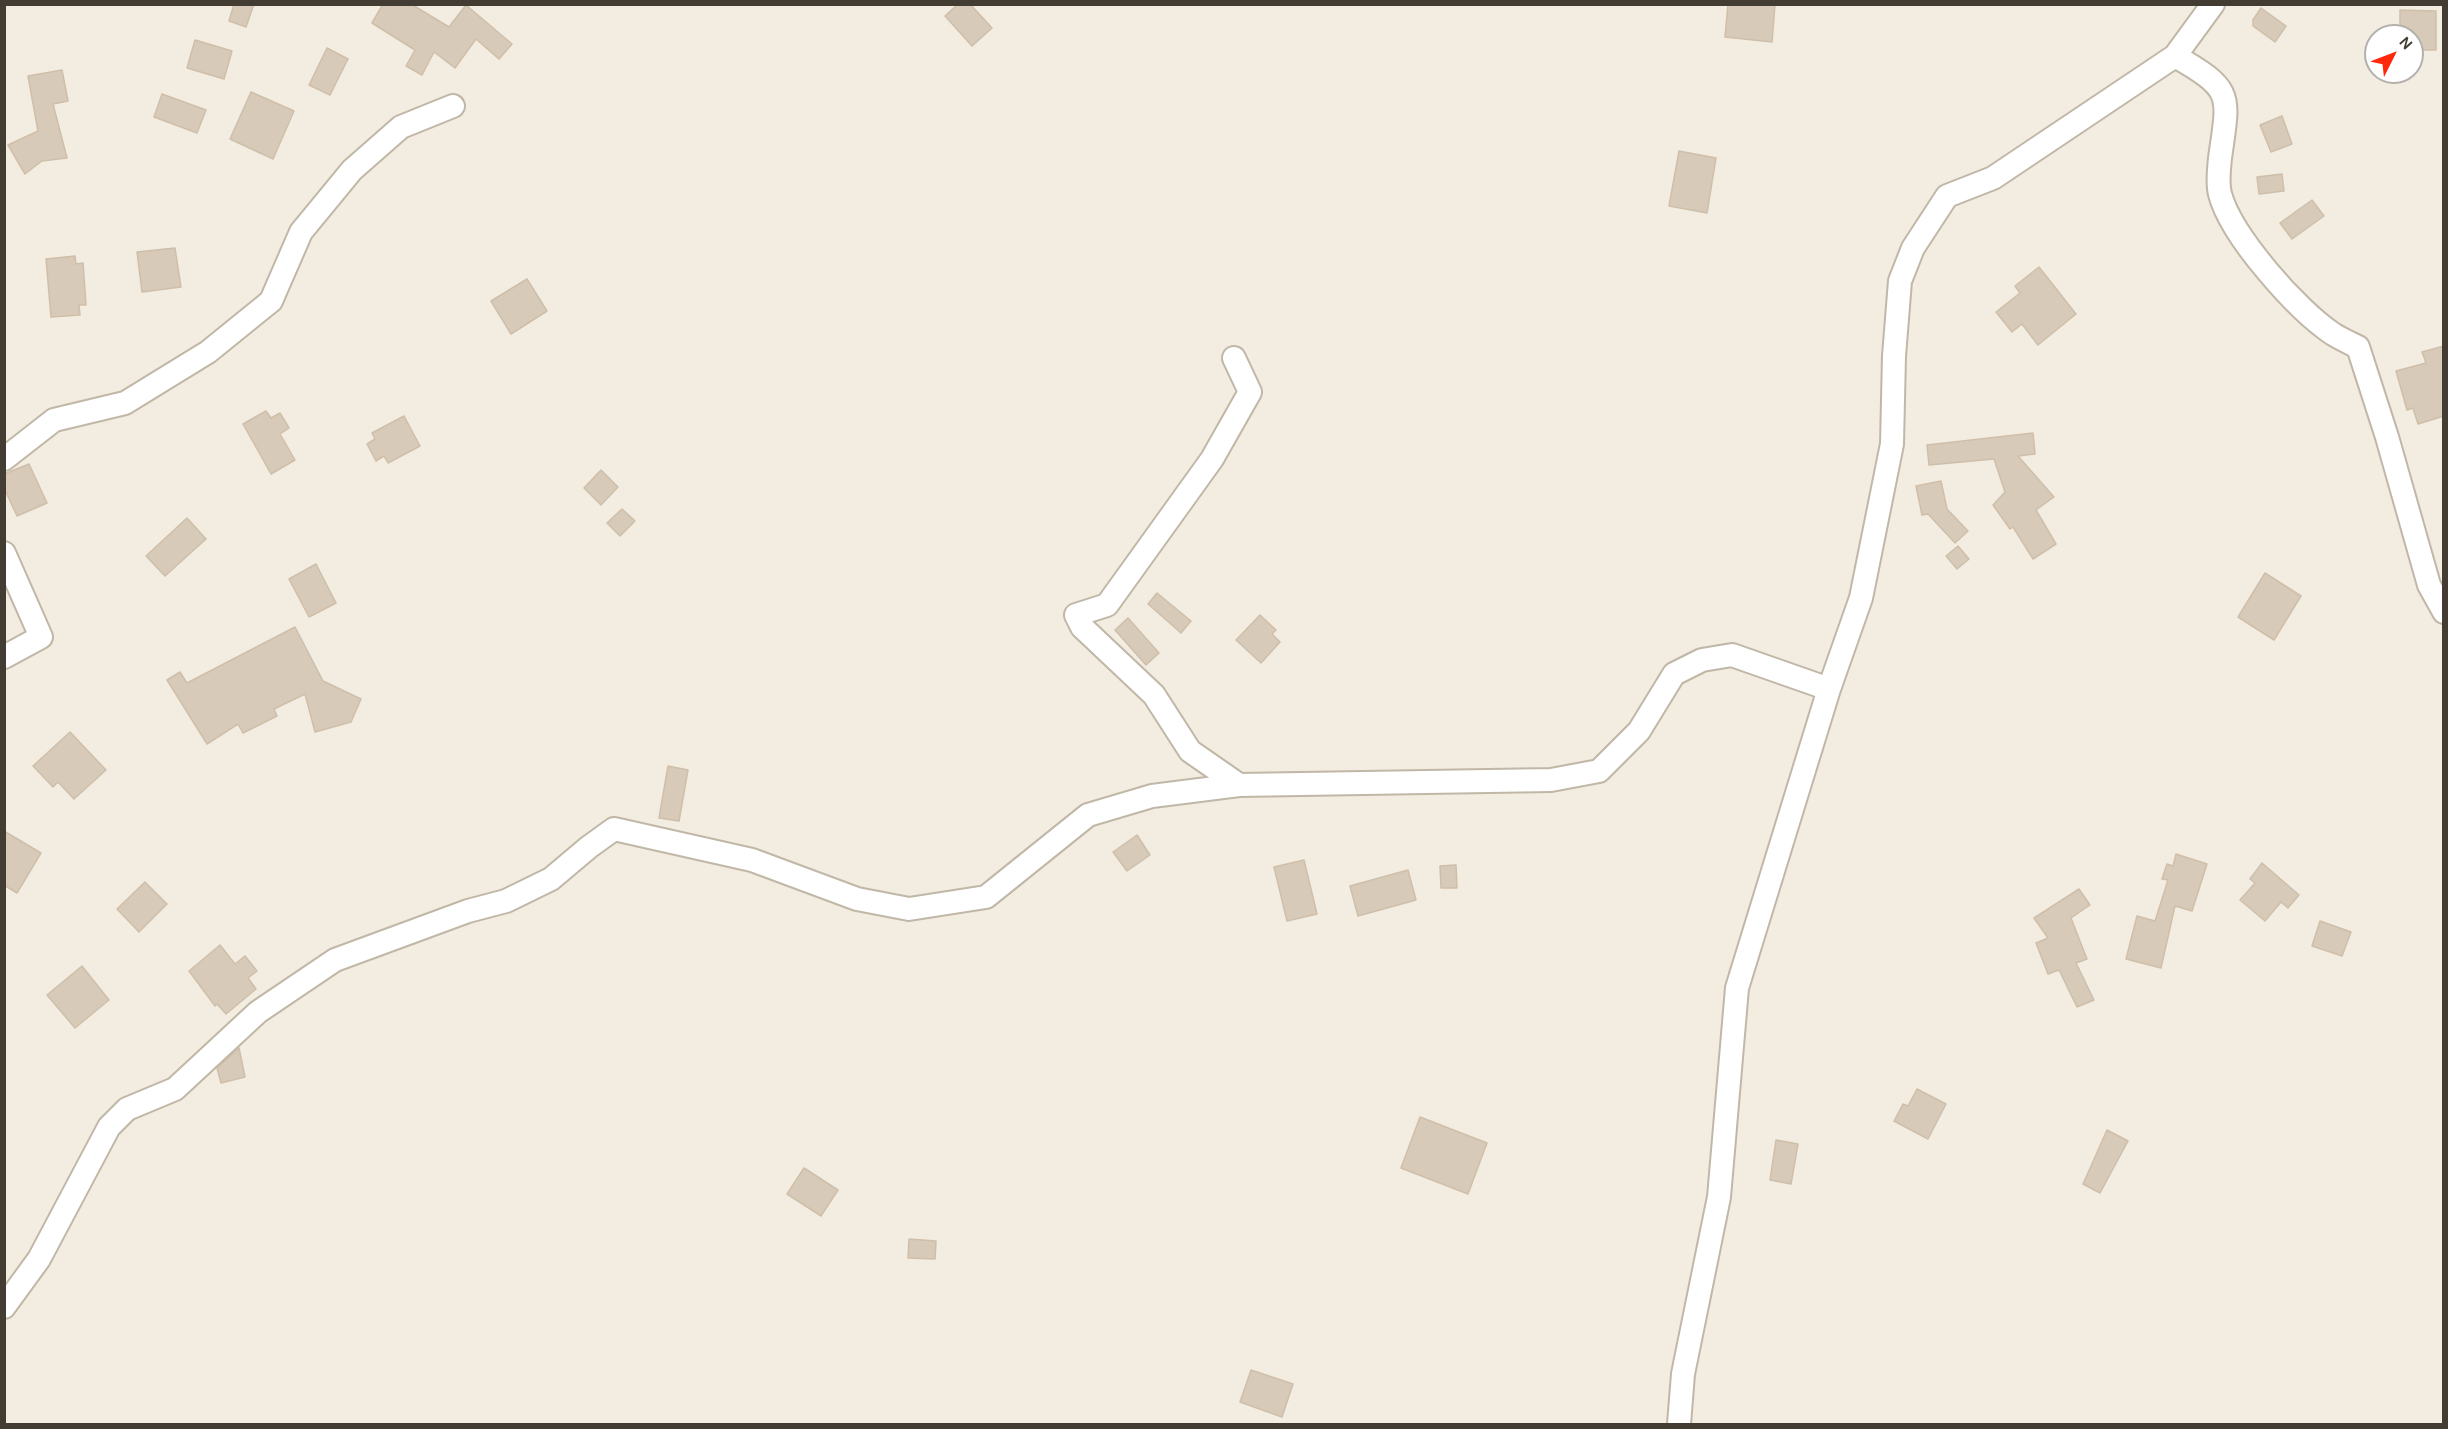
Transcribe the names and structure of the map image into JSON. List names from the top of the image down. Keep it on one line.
{"north":"top right"}
